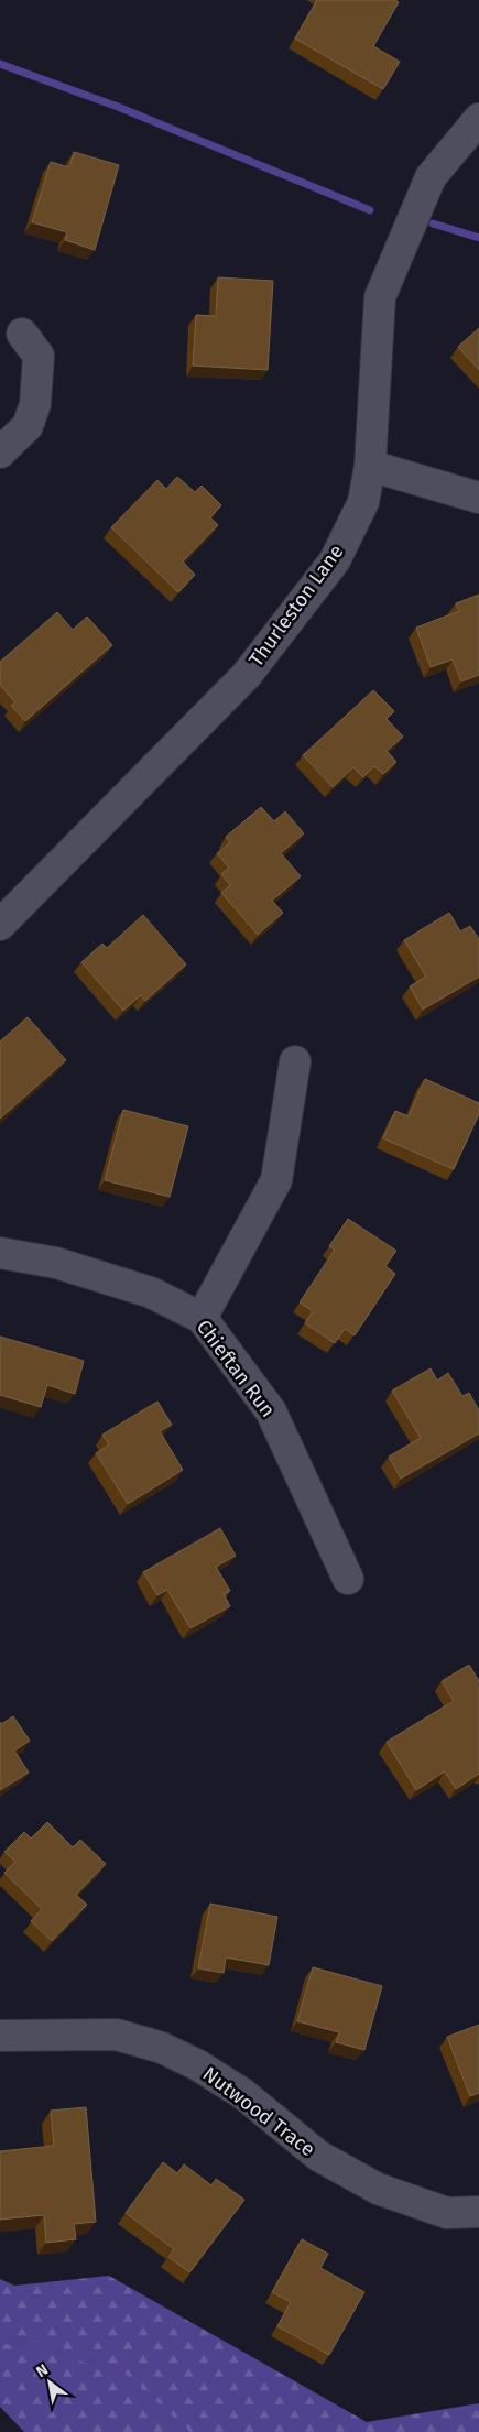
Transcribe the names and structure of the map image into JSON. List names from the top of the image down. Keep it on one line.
{"streets":{"street":["Thurleston Lane","Chieftan Run","Nutwood Trace"]},"north":"top left"}
